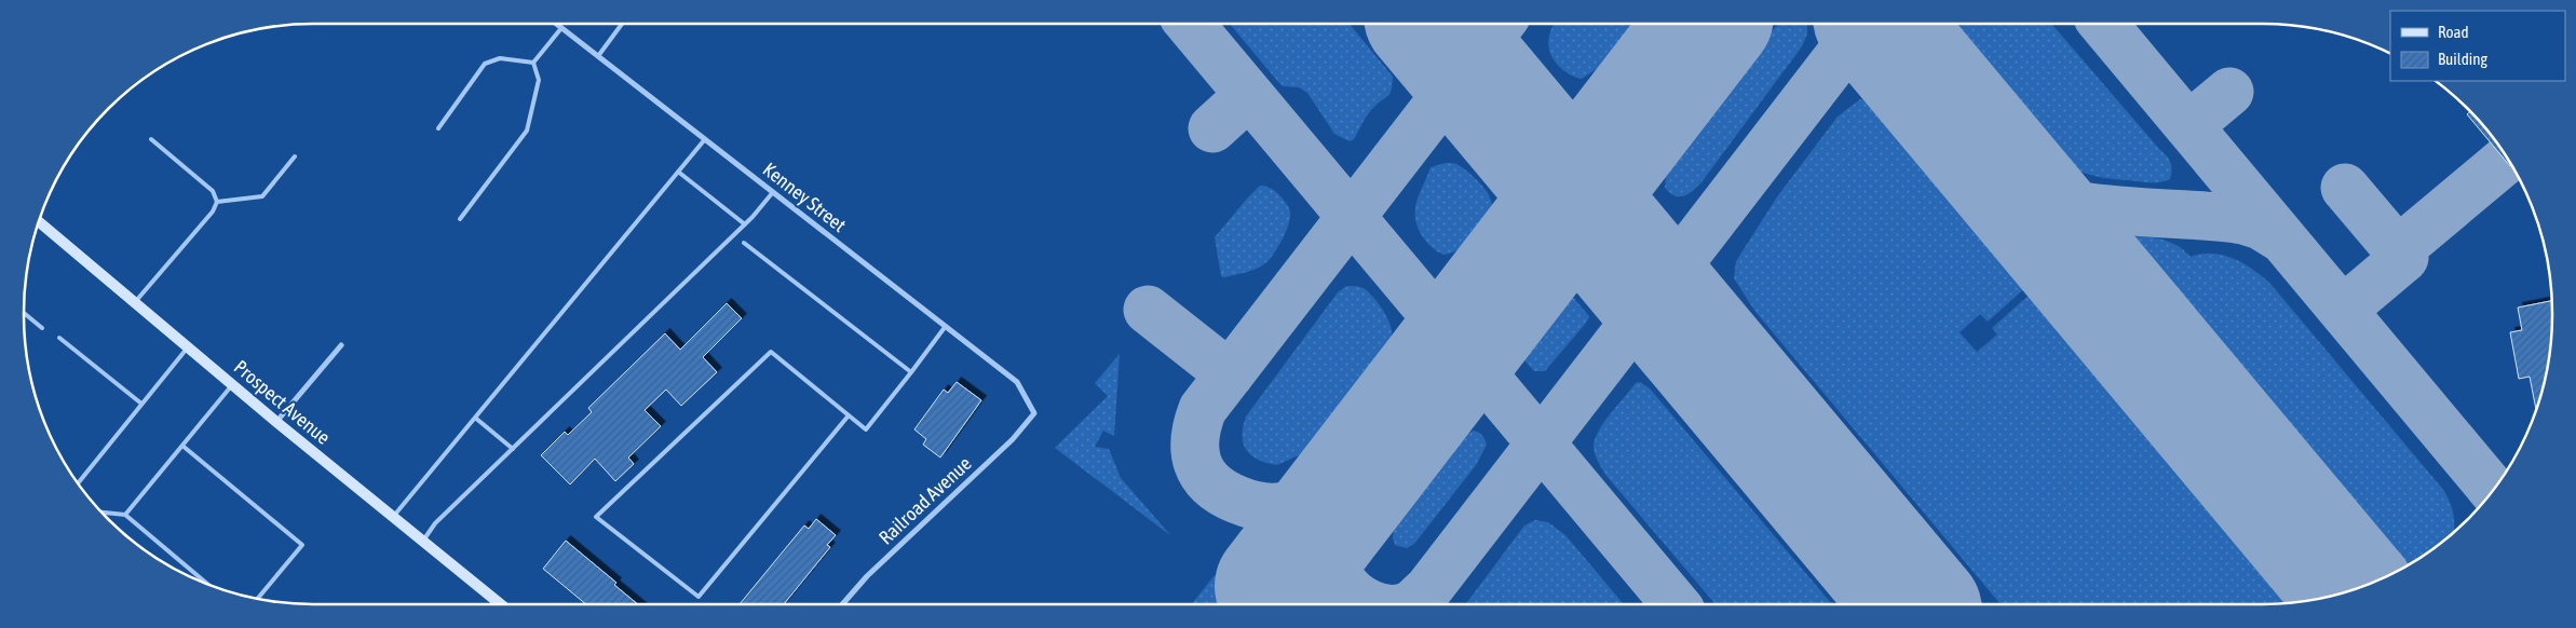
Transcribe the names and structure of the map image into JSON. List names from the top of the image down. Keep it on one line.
{"streets":{"main road":["Prospect Avenue"],"street":["Kenney Street","Railroad Avenue"]},"crossings":[["Kenney Street","Railroad Avenue"]],"legend":["Road","Building"]}
